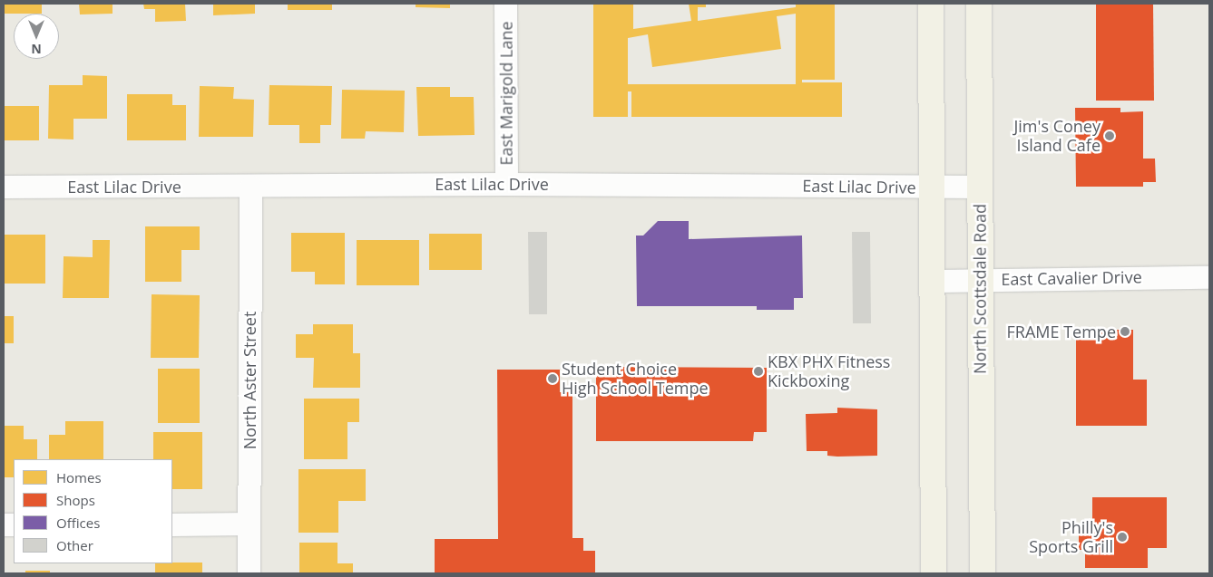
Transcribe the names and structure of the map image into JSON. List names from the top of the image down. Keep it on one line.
{"streets":{"main road":["North Scottsdale Road"],"street":["East Marigold Lane","East Lilac Drive","East Cavalier Drive","North Aster Street"]},"crossings":[["East Marigold Lane","East Lilac Drive"],["East Lilac Drive","North Scottsdale Road"],["East Lilac Drive","North Aster Street"],["East Cavalier Drive","North Scottsdale Road"]],"places":["Jim's Coney Island Cafe","FRAME Tempe","KBX PHX Fitness Kickboxing","Student Choice High School Tempe","Philly's Sports Grill"],"legend":["Homes","Shops","Offices","Other"],"north":"bottom"}
